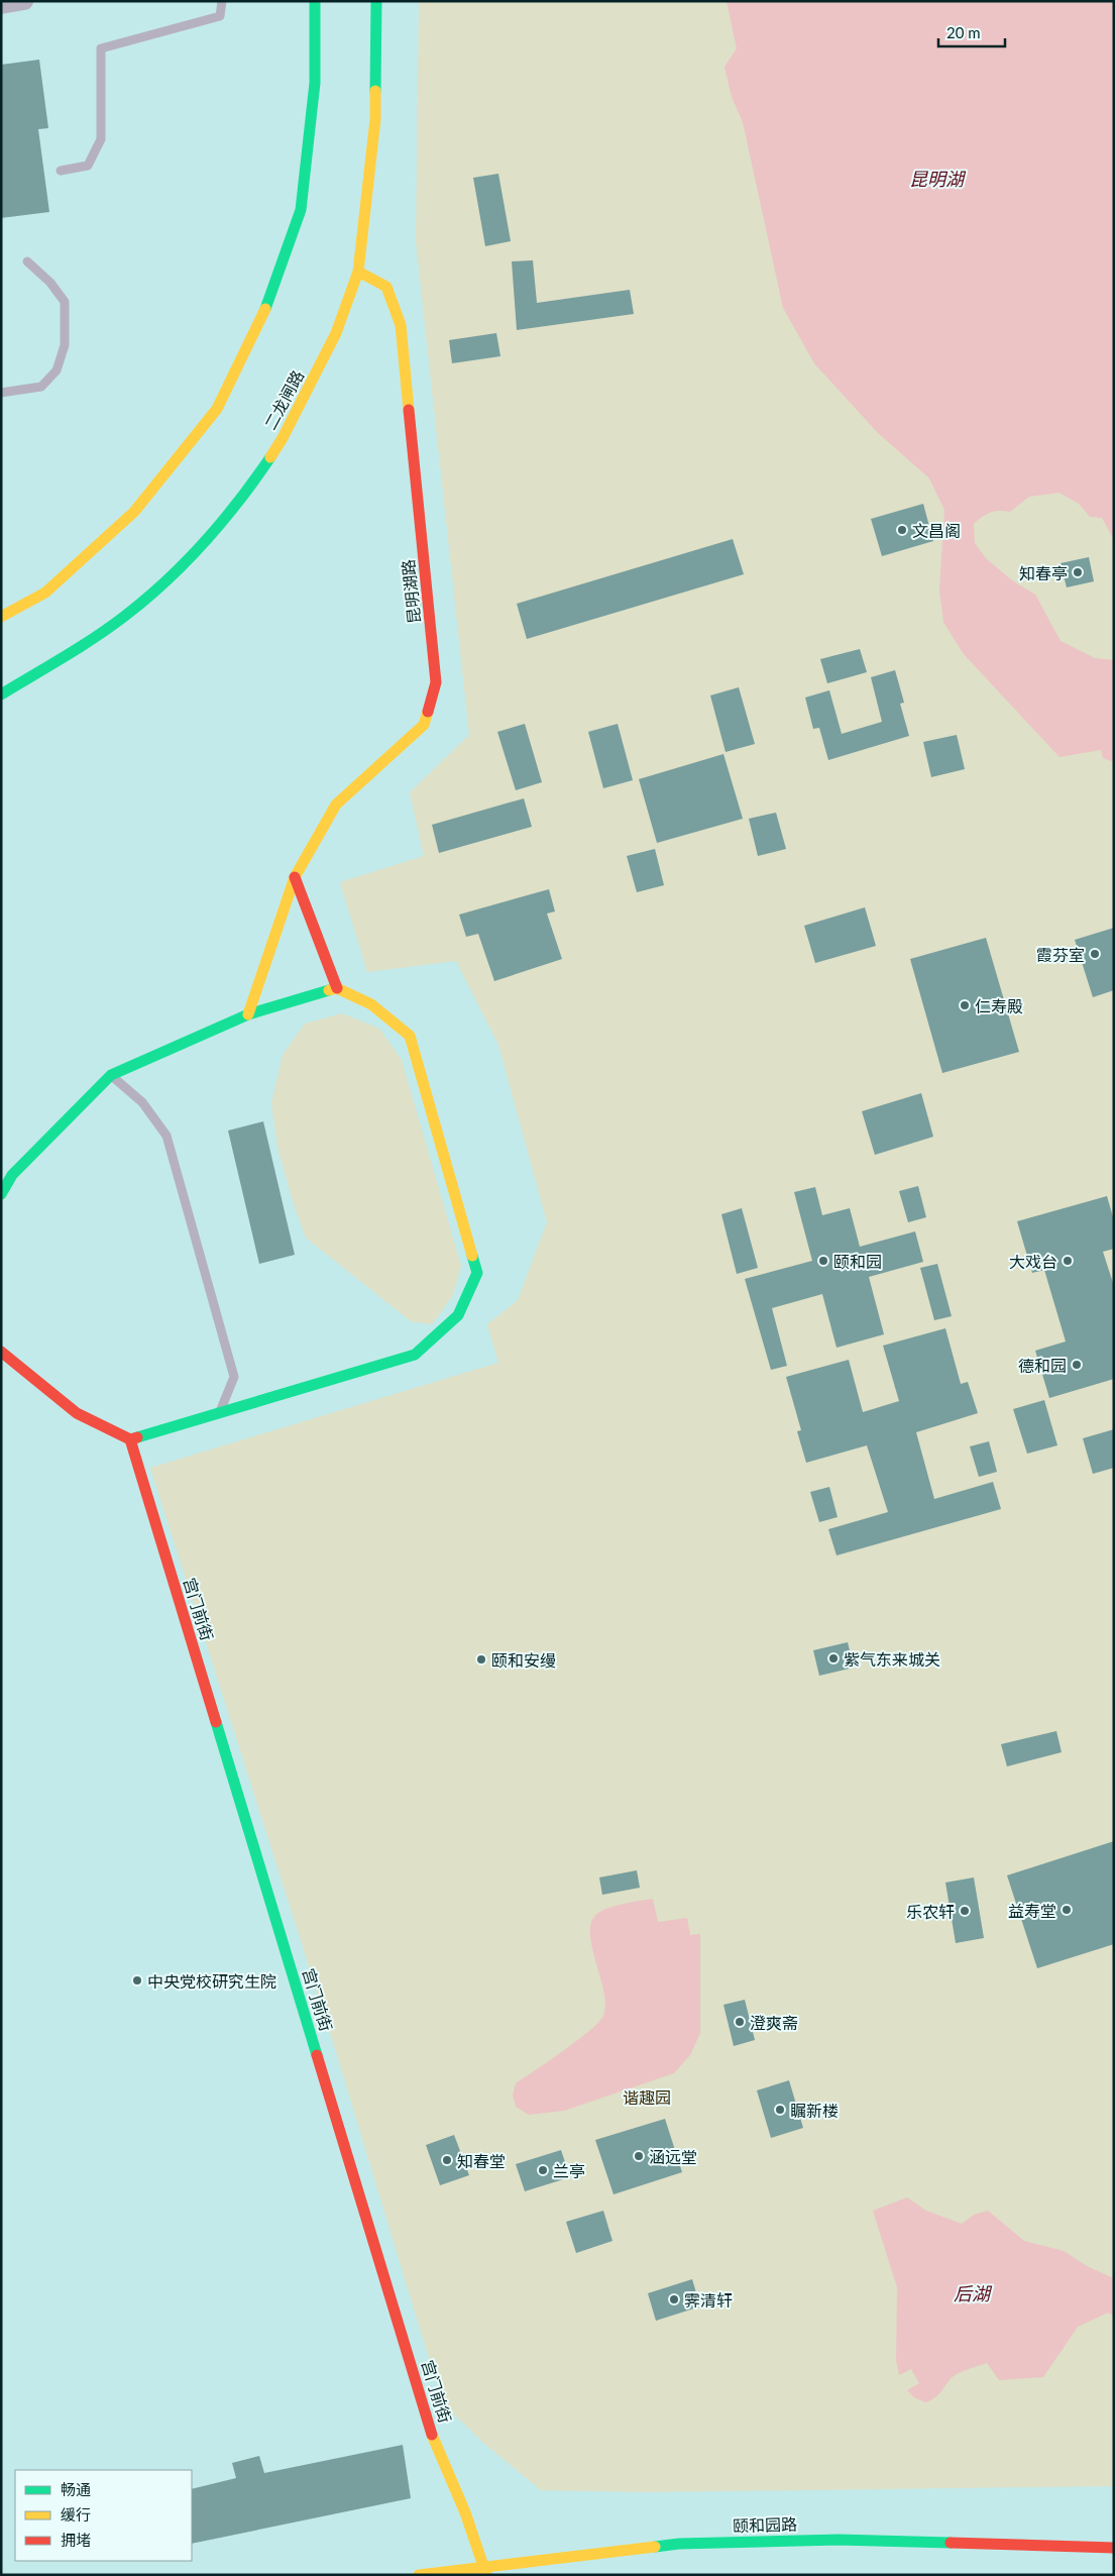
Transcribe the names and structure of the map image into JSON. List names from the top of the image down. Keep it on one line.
{"streets":{"street":["二龙闸路","昆明湖路","宫门前街","颐和园路"]},"crossings":[["二龙闸路","昆明湖路"],["宫门前街","颐和园路"]],"water":["昆明湖","后湖"],"parks":["谐趣园"],"places":["文昌阁","知春亭","霞芬室","仁寿殿","颐和园","大戏台","德和园","紫气东来城关","颐和安缦","益寿堂","乐农轩","中央党校研究生院","澄爽斋","瞩新楼","涵远堂","知春堂","兰亭","霁清轩"],"legend":["畅通","缓行","拥堵"],"scale_bar":"20 m"}
